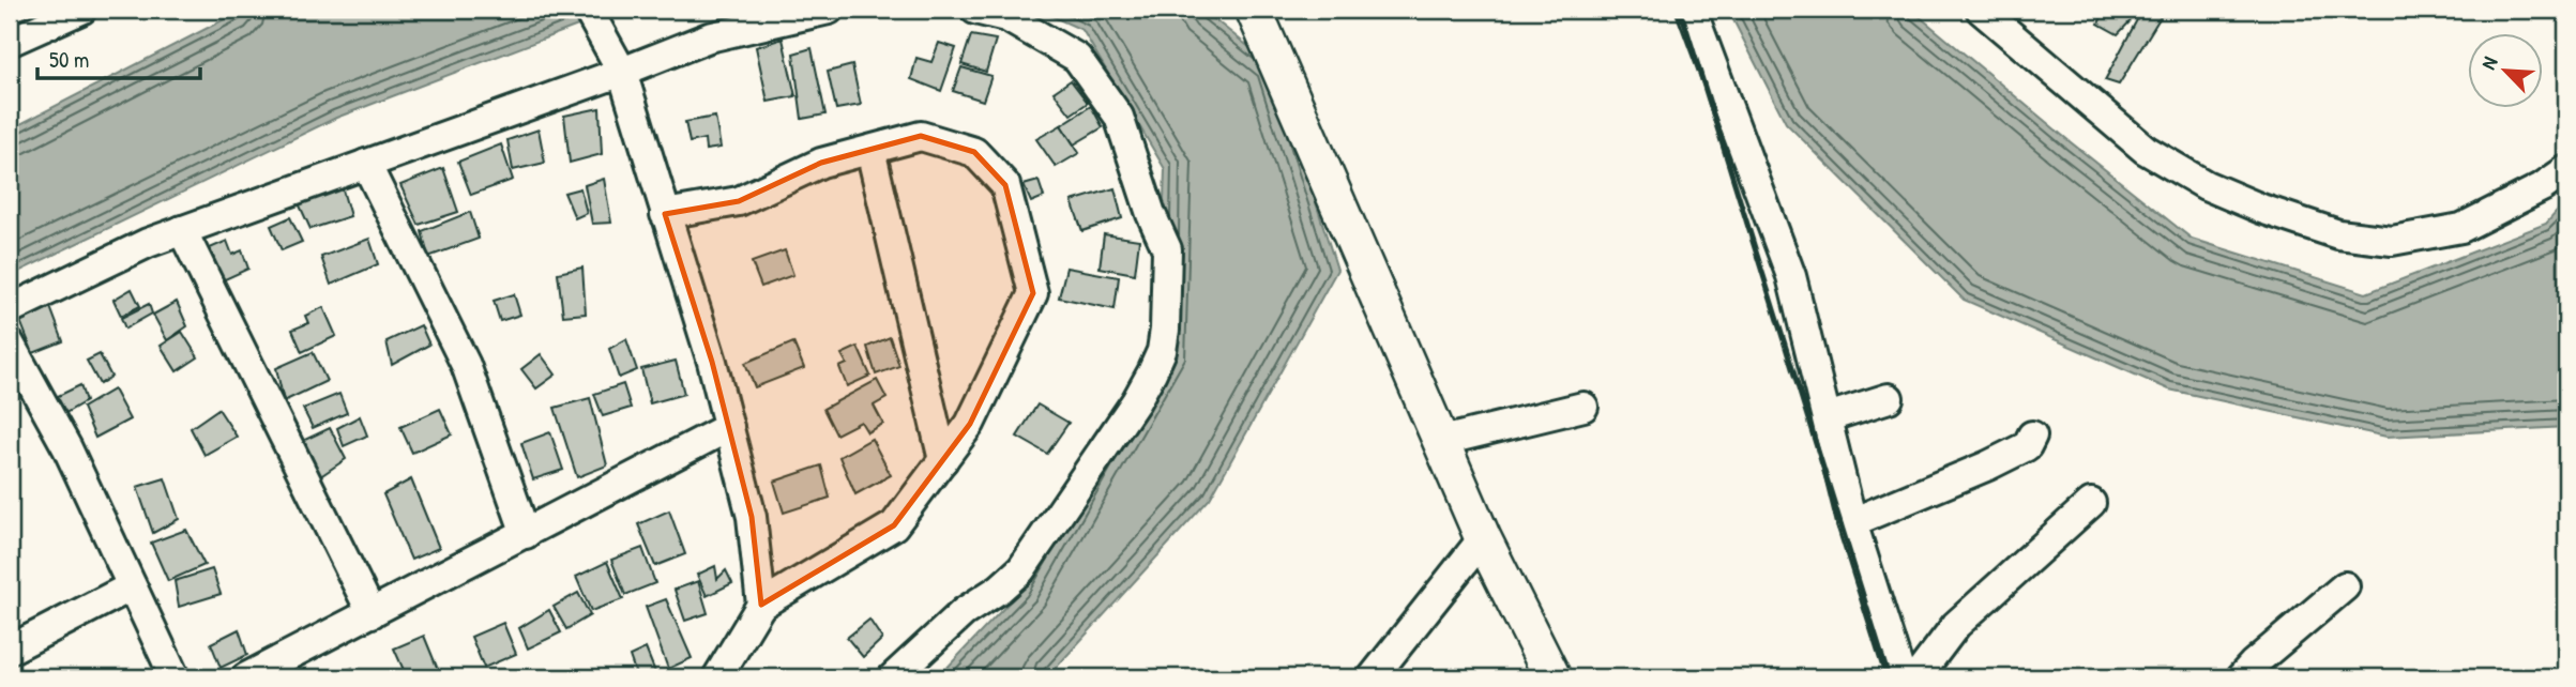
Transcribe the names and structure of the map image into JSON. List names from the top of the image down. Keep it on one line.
{"scale_bar":"50 m","north":"top left"}
